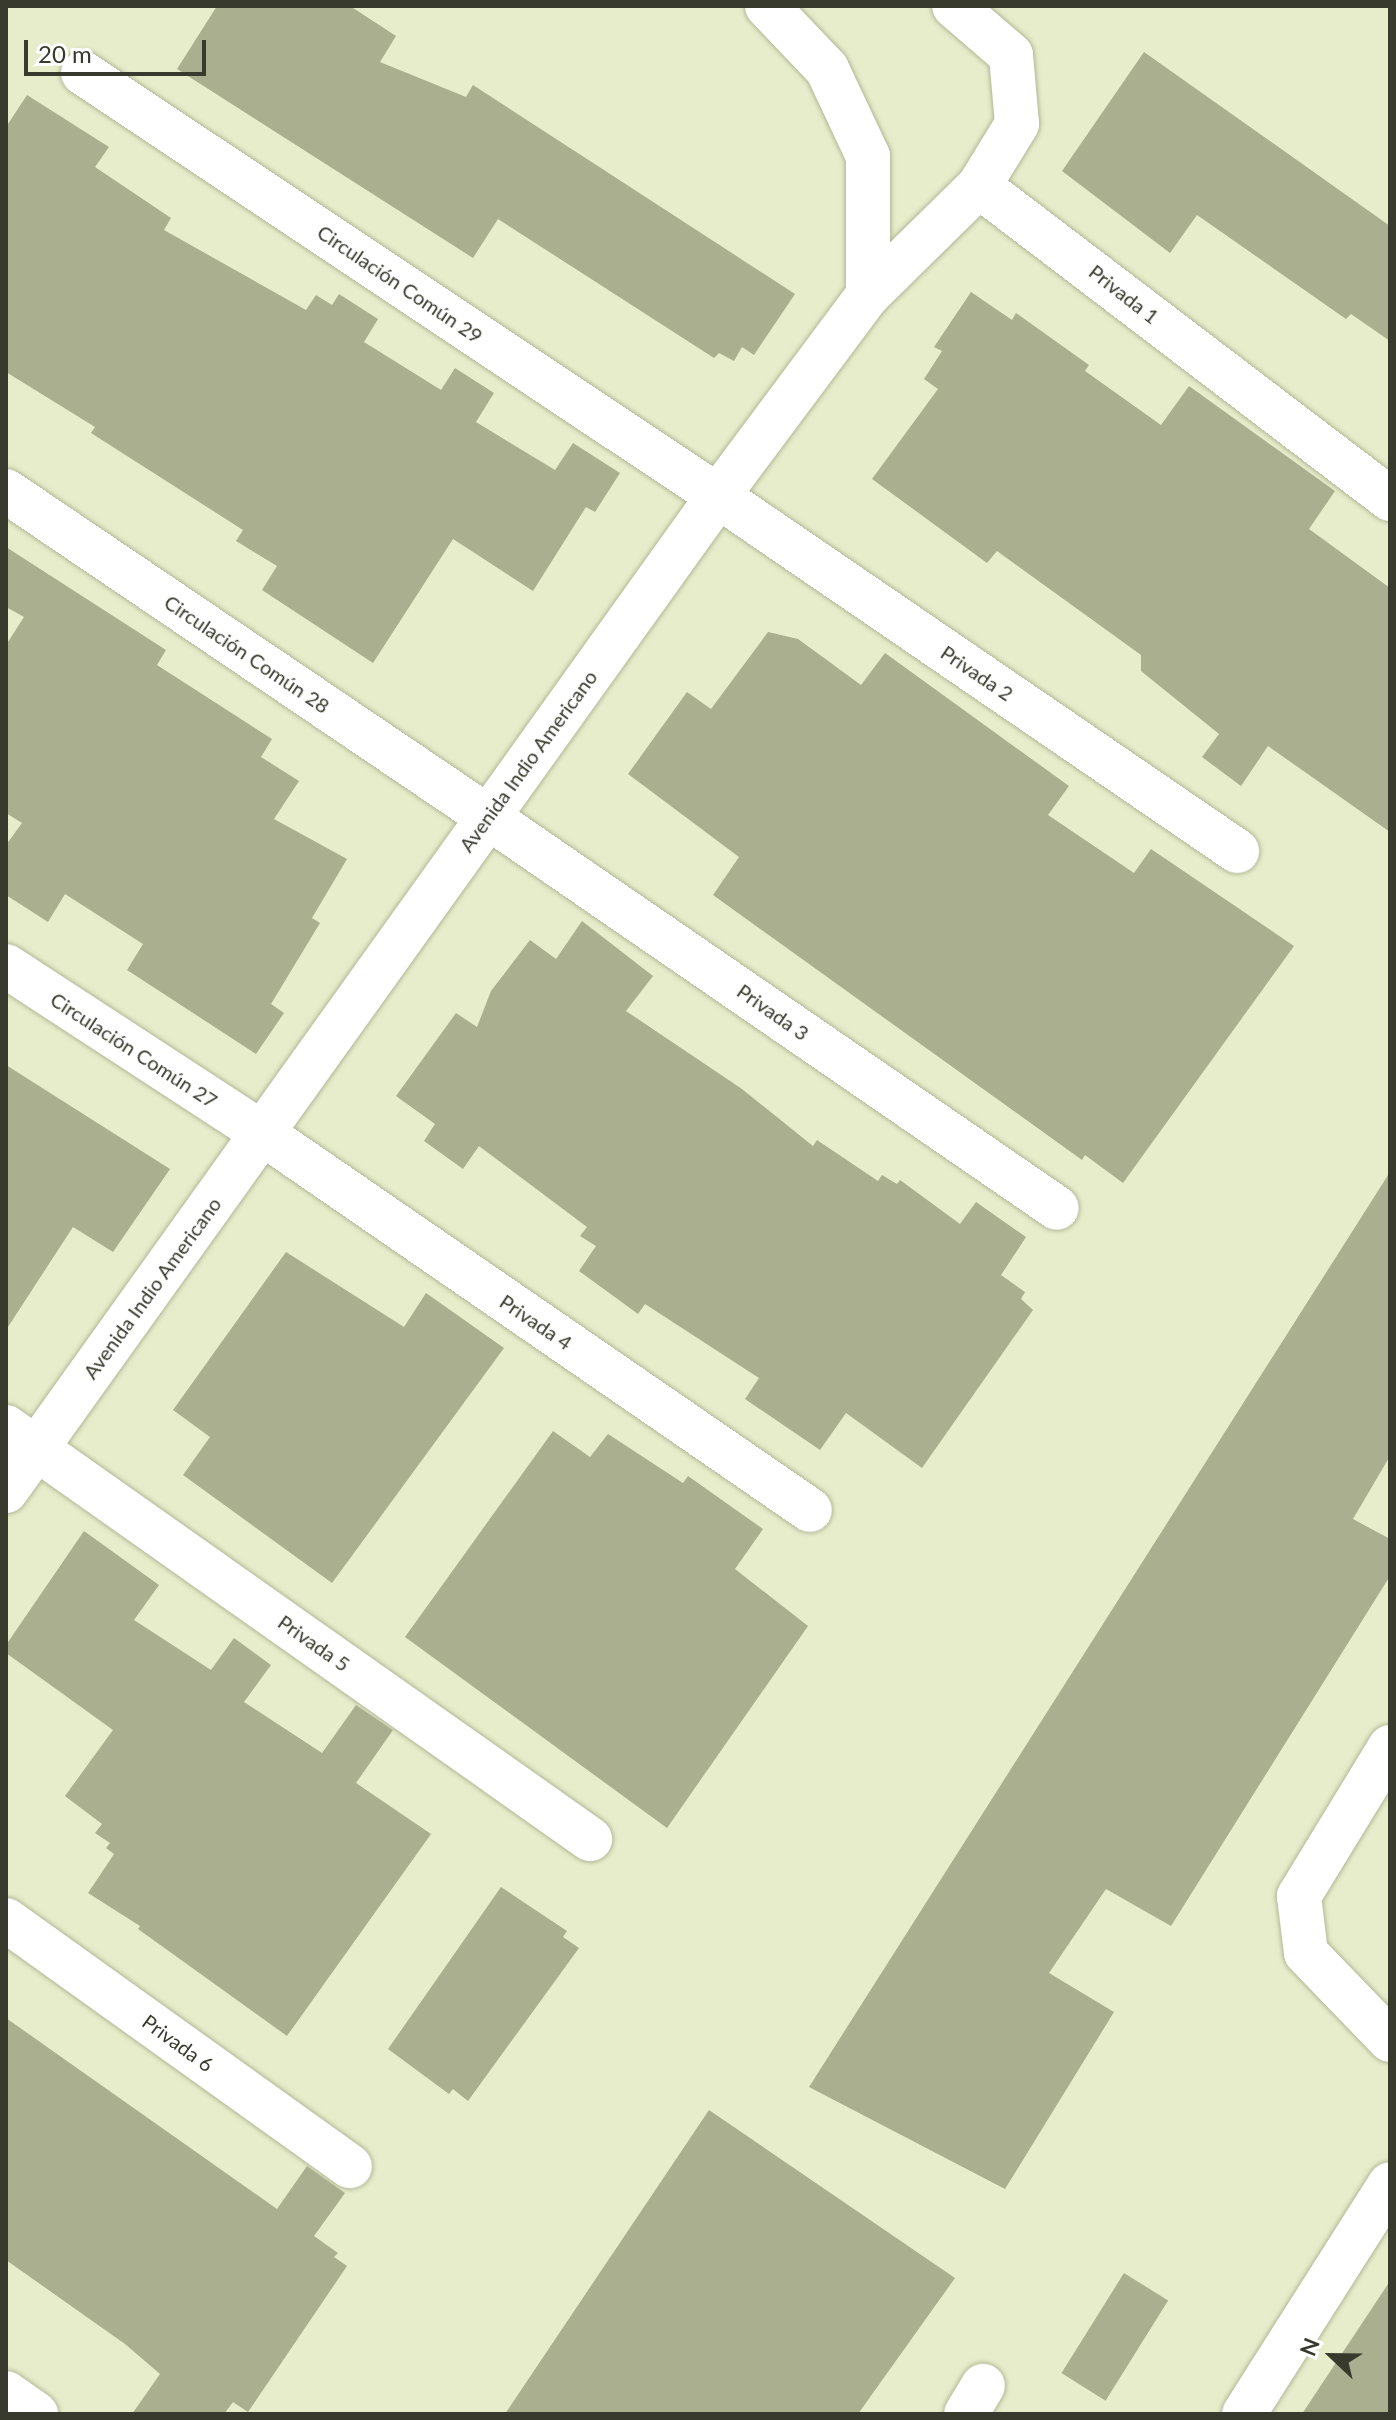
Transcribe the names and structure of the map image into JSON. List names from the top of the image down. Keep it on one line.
{"streets":{"street":["Circulación Común 29","Privada 1","Circulación Común 28","Privada 2","Avenida Indio Americano","Privada 3","Circulación Común 27","Privada 4","Privada 5","Privada 6"]},"crossings":[["Circulación Común 29","Privada 2"],["Circulación Común 29","Avenida Indio Americano"],["Circulación Común 28","Avenida Indio Americano"],["Circulación Común 28","Privada 3"],["Privada 2","Avenida Indio Americano"],["Avenida Indio Americano","Privada 3"],["Avenida Indio Americano","Circulación Común 27"],["Avenida Indio Americano","Privada 4"],["Avenida Indio Americano","Privada 5"],["Circulación Común 27","Privada 4"]],"scale_bar":"20 m","north":"left"}
